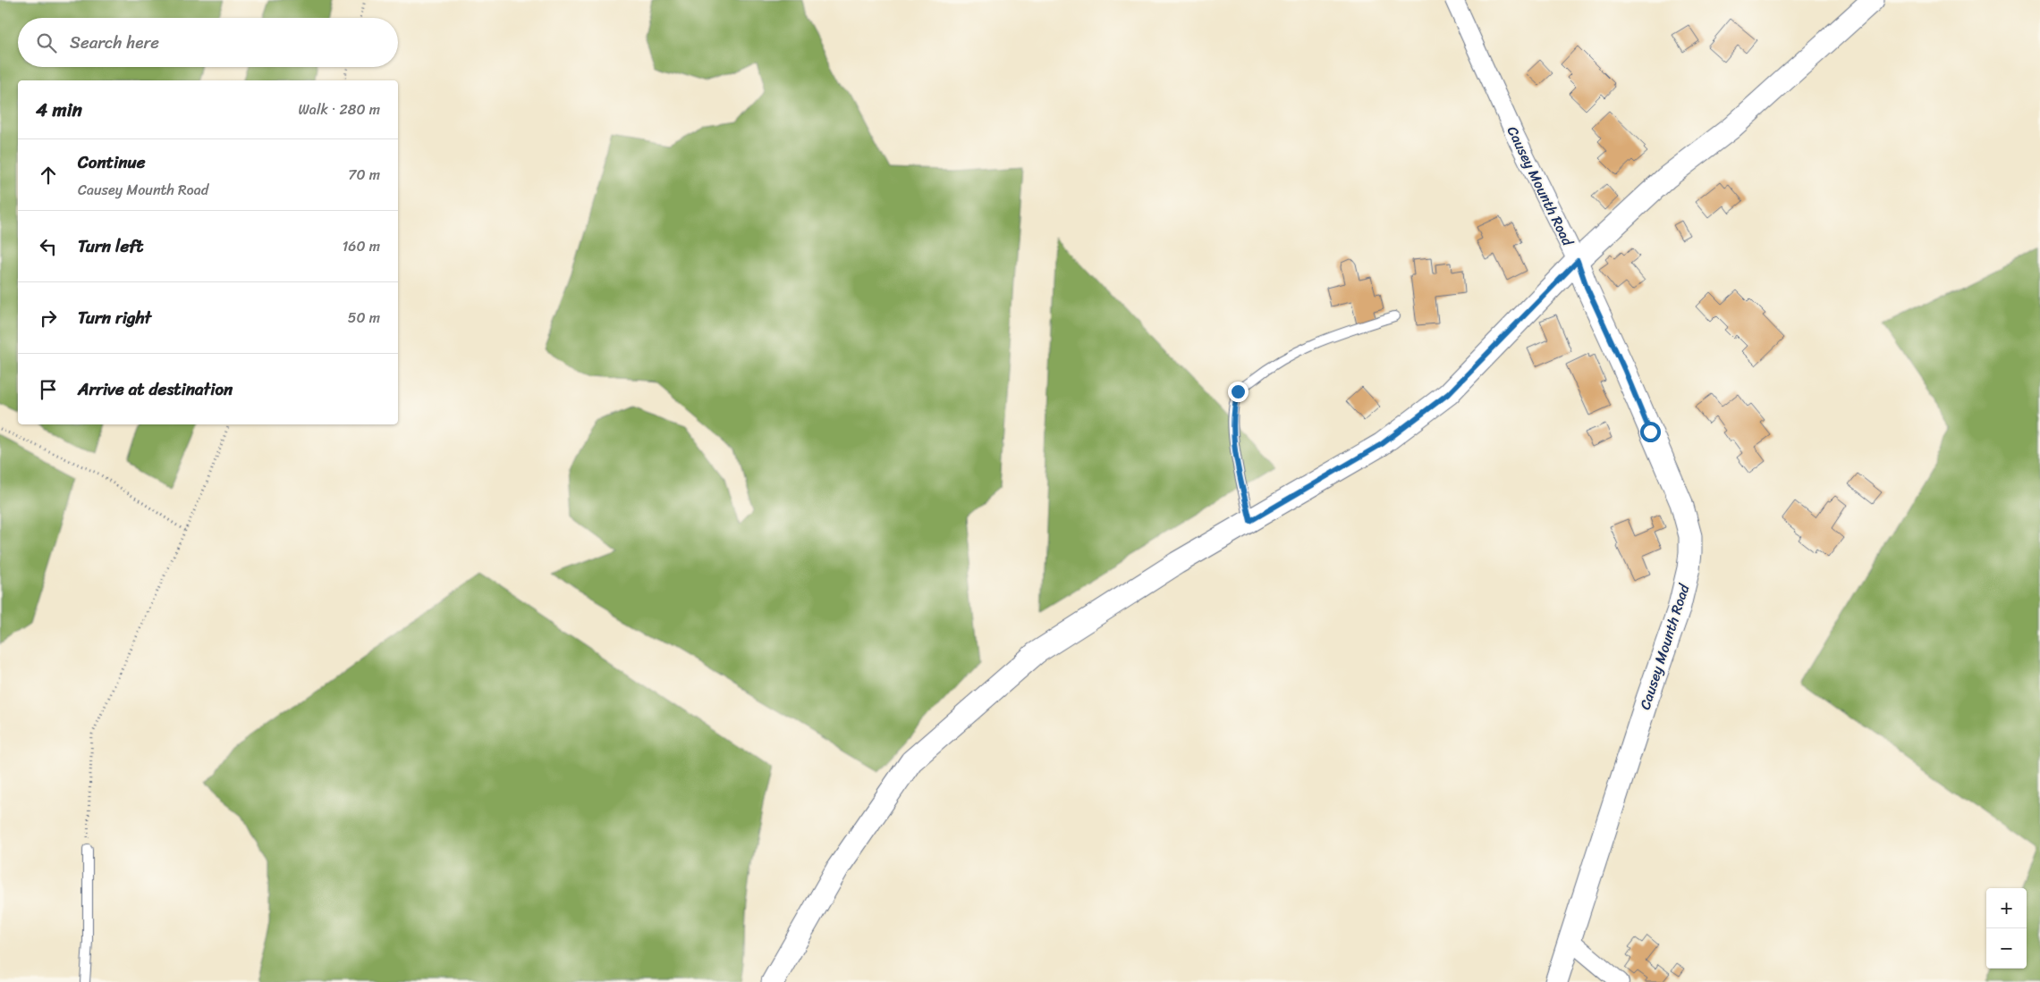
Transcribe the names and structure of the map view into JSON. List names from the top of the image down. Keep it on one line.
{"streets":{"street":["Causey Mounth Road"]},"page":{"search":"Search here","heading":["4 min","Walk · 280 m"],"list":[["Continue","Causey Mounth Road","70 m"],["Turn left","160 m"],["Turn right","50 m"],"Arrive at destination"],"map_buttons":["+","−"]}}
